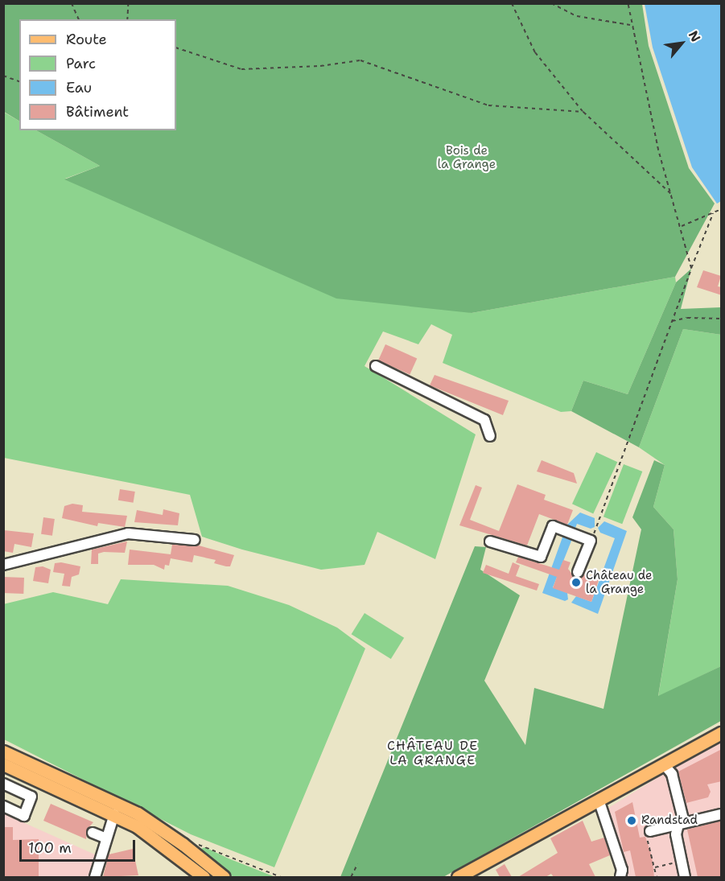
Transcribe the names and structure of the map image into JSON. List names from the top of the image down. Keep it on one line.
{"districts":["CHÂTEAU DE LA GRANGE"],"parks":["Bois de la Grange"],"places":["Château de la Grange","Randstad"],"legend":["Route","Parc","Eau","Bâtiment"],"scale_bar":"100 m","north":"top right"}
